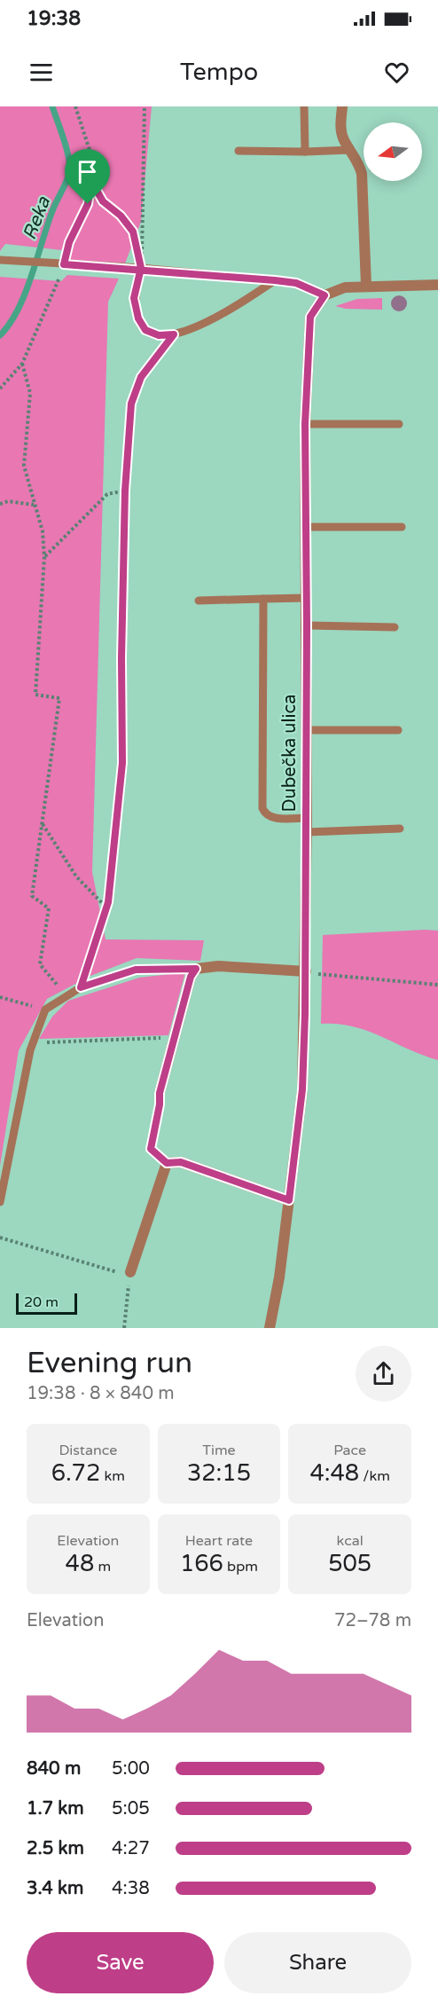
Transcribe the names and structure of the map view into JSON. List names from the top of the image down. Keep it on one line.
{"streets":{"street":["Dubečka ulica"]},"water":["Reka"],"scale_bar":"20 m","north":"left","page":{"status":"19:38","header":"Tempo","scale":"20 m","heading":["Evening run","19:38 · 8 × 840 m"],"stats":[["Distance","6.72 km"],["Time","32:15"],["Pace","4:48 /km"],["Elevation","48 m"],["Heart rate","166 bpm"],["kcal","505"]],"chart":["Elevation","72–78 m"],"list":[{"name":"840 m","note":"5:00"},{"name":"1.7 km","note":"5:05"},{"name":"2.5 km","note":"4:27"},{"name":"3.4 km","note":"4:38"}],"buttons":["Save","Share"]}}
